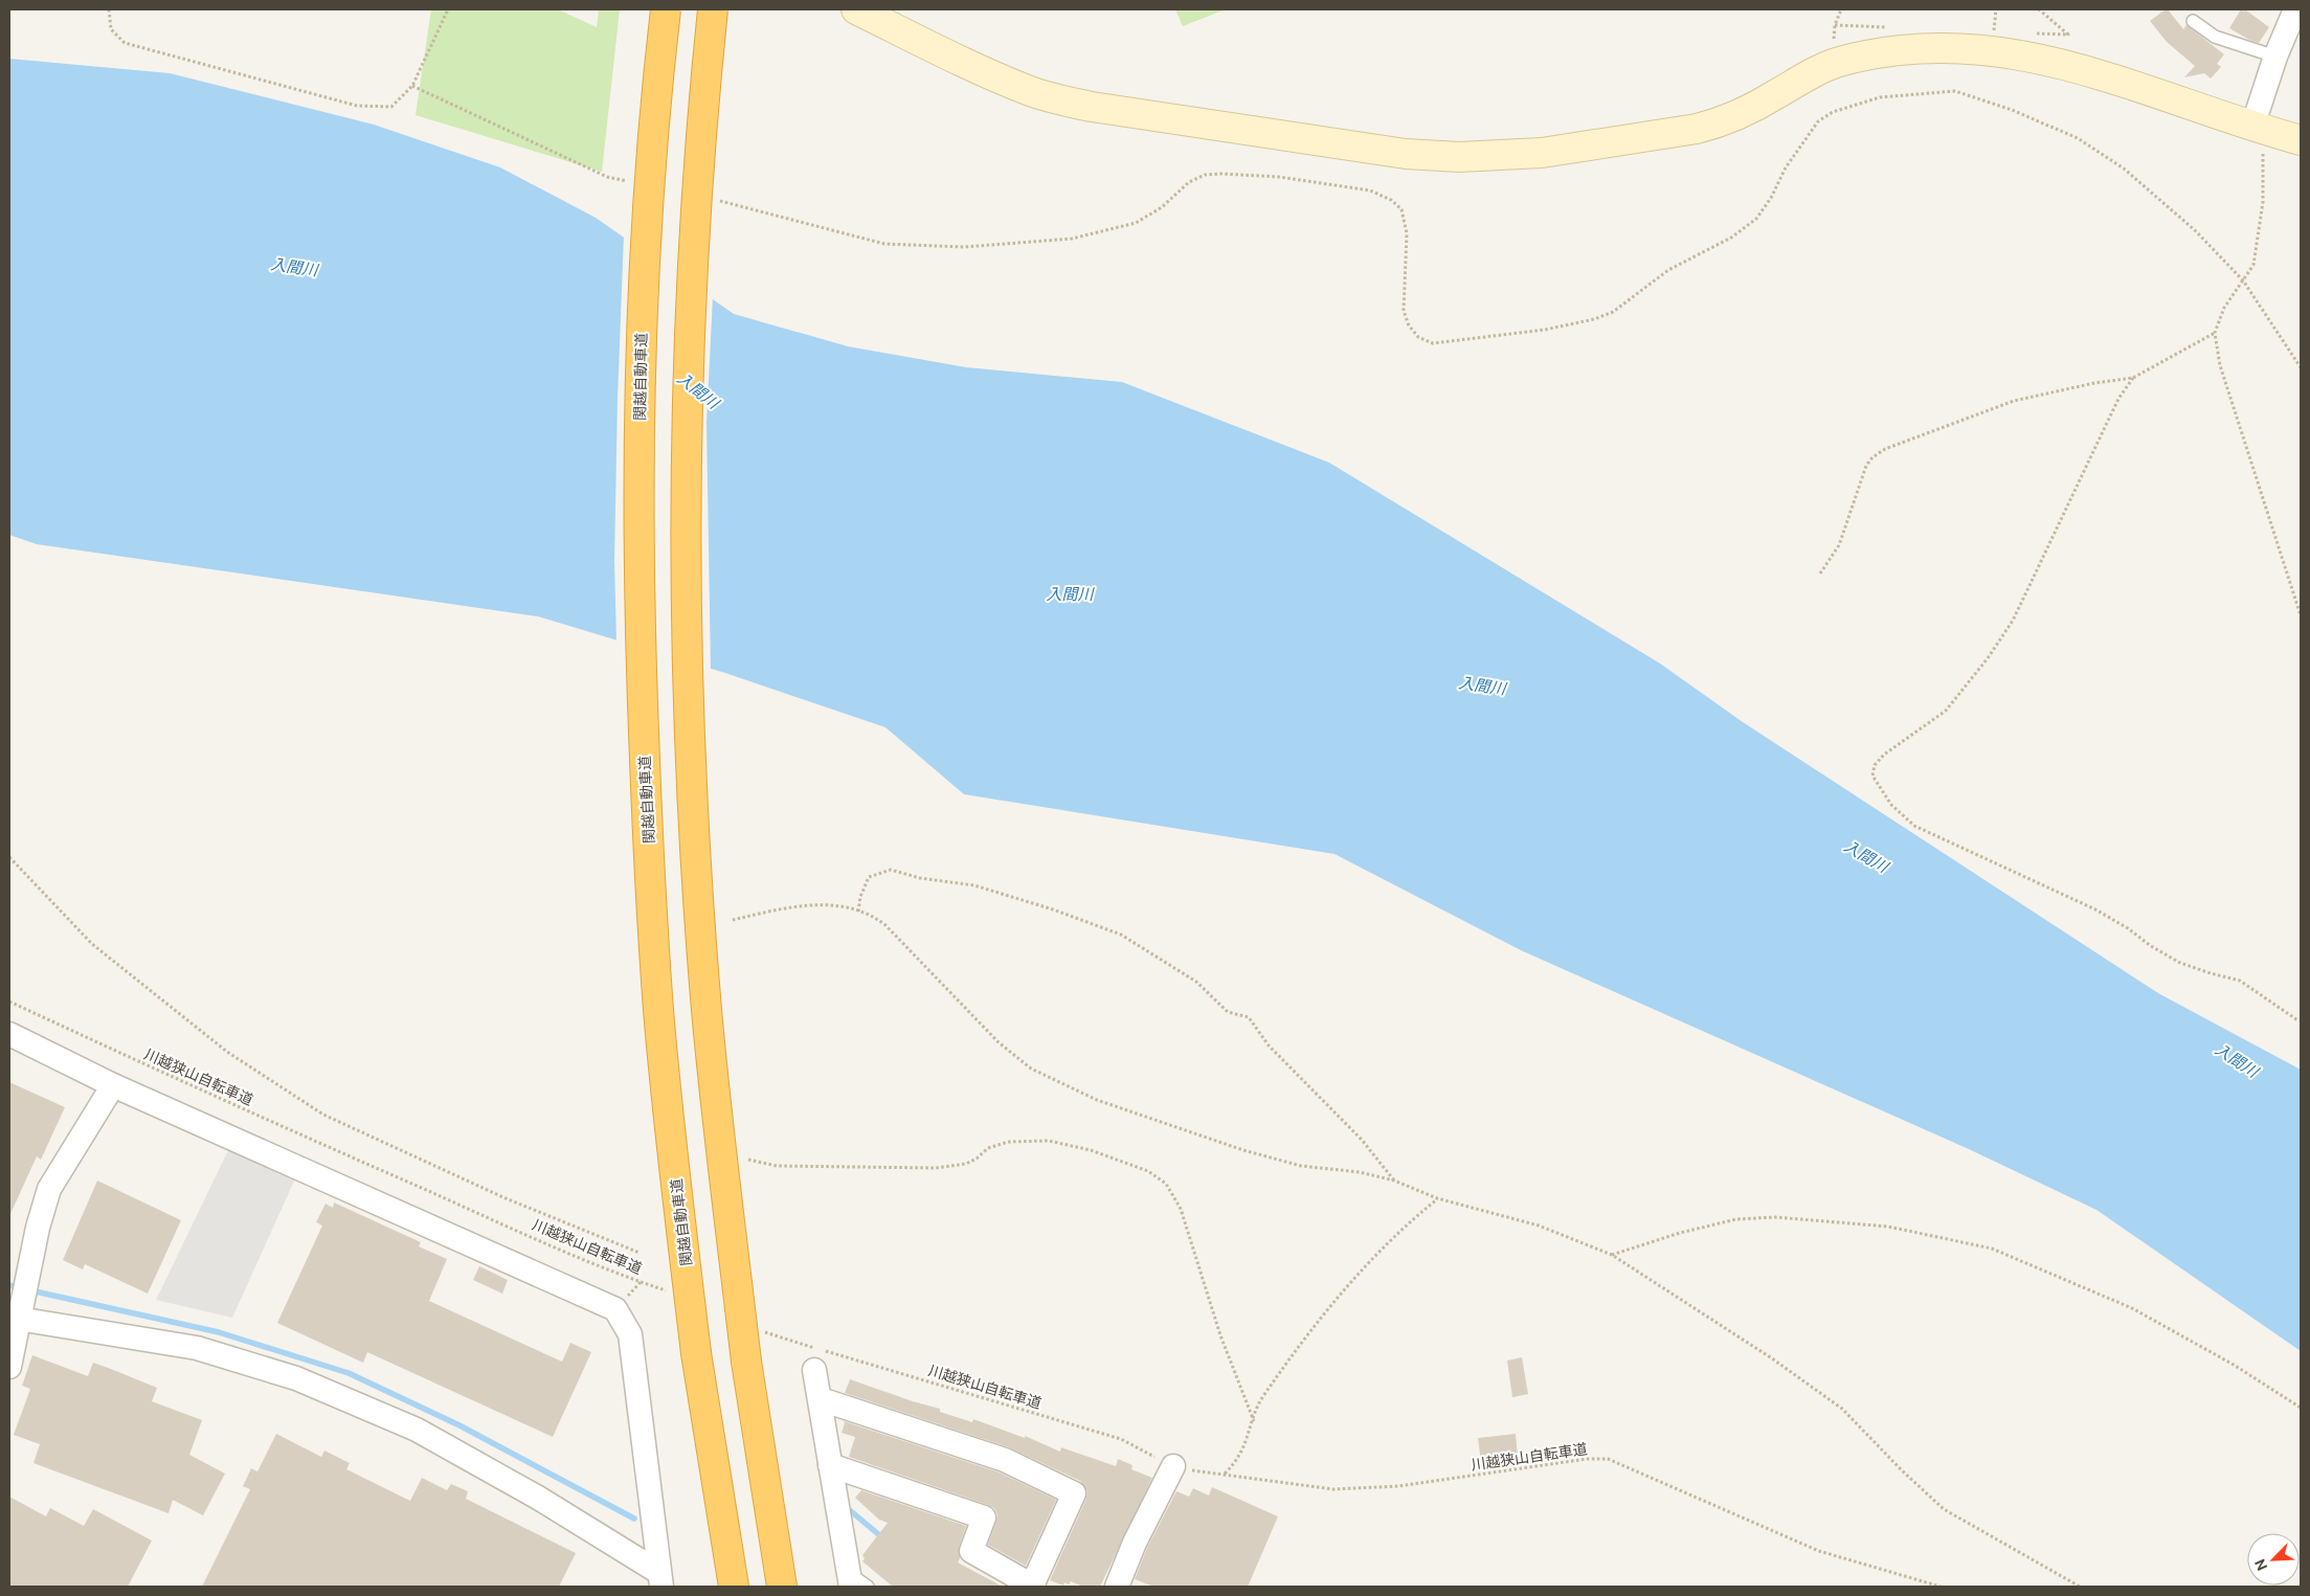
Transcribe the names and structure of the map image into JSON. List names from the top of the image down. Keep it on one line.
{"streets":{"highway":["関越自動車道"],"path":["川越狭山自転車道"]},"water":["入間川"],"north":"bottom left"}
